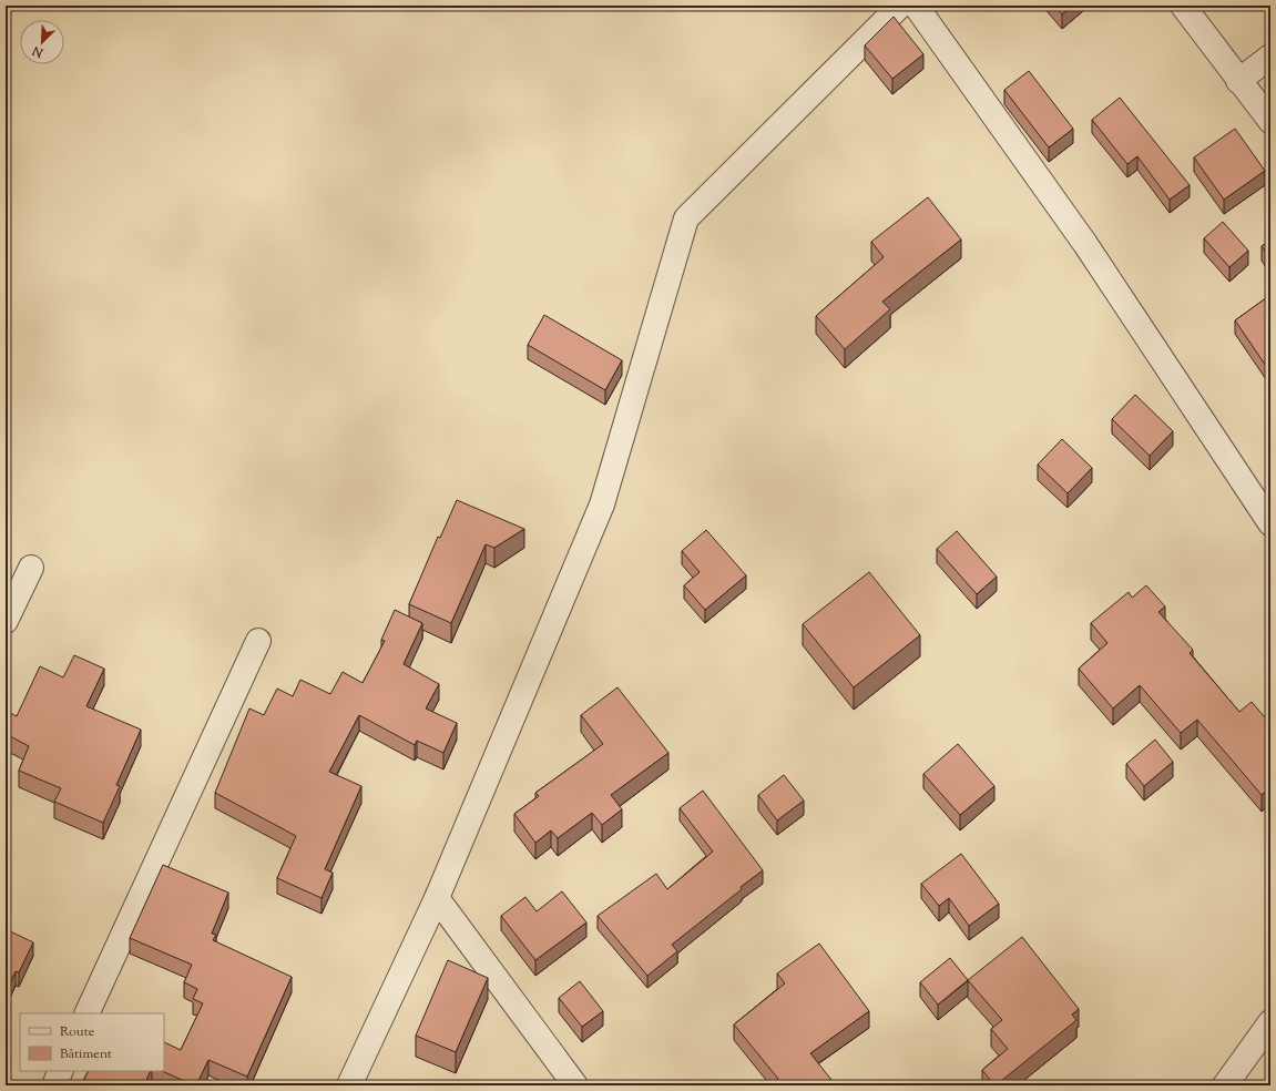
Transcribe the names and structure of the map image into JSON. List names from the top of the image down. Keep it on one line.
{"legend":["Route","Bâtiment"],"north":"bottom left"}
